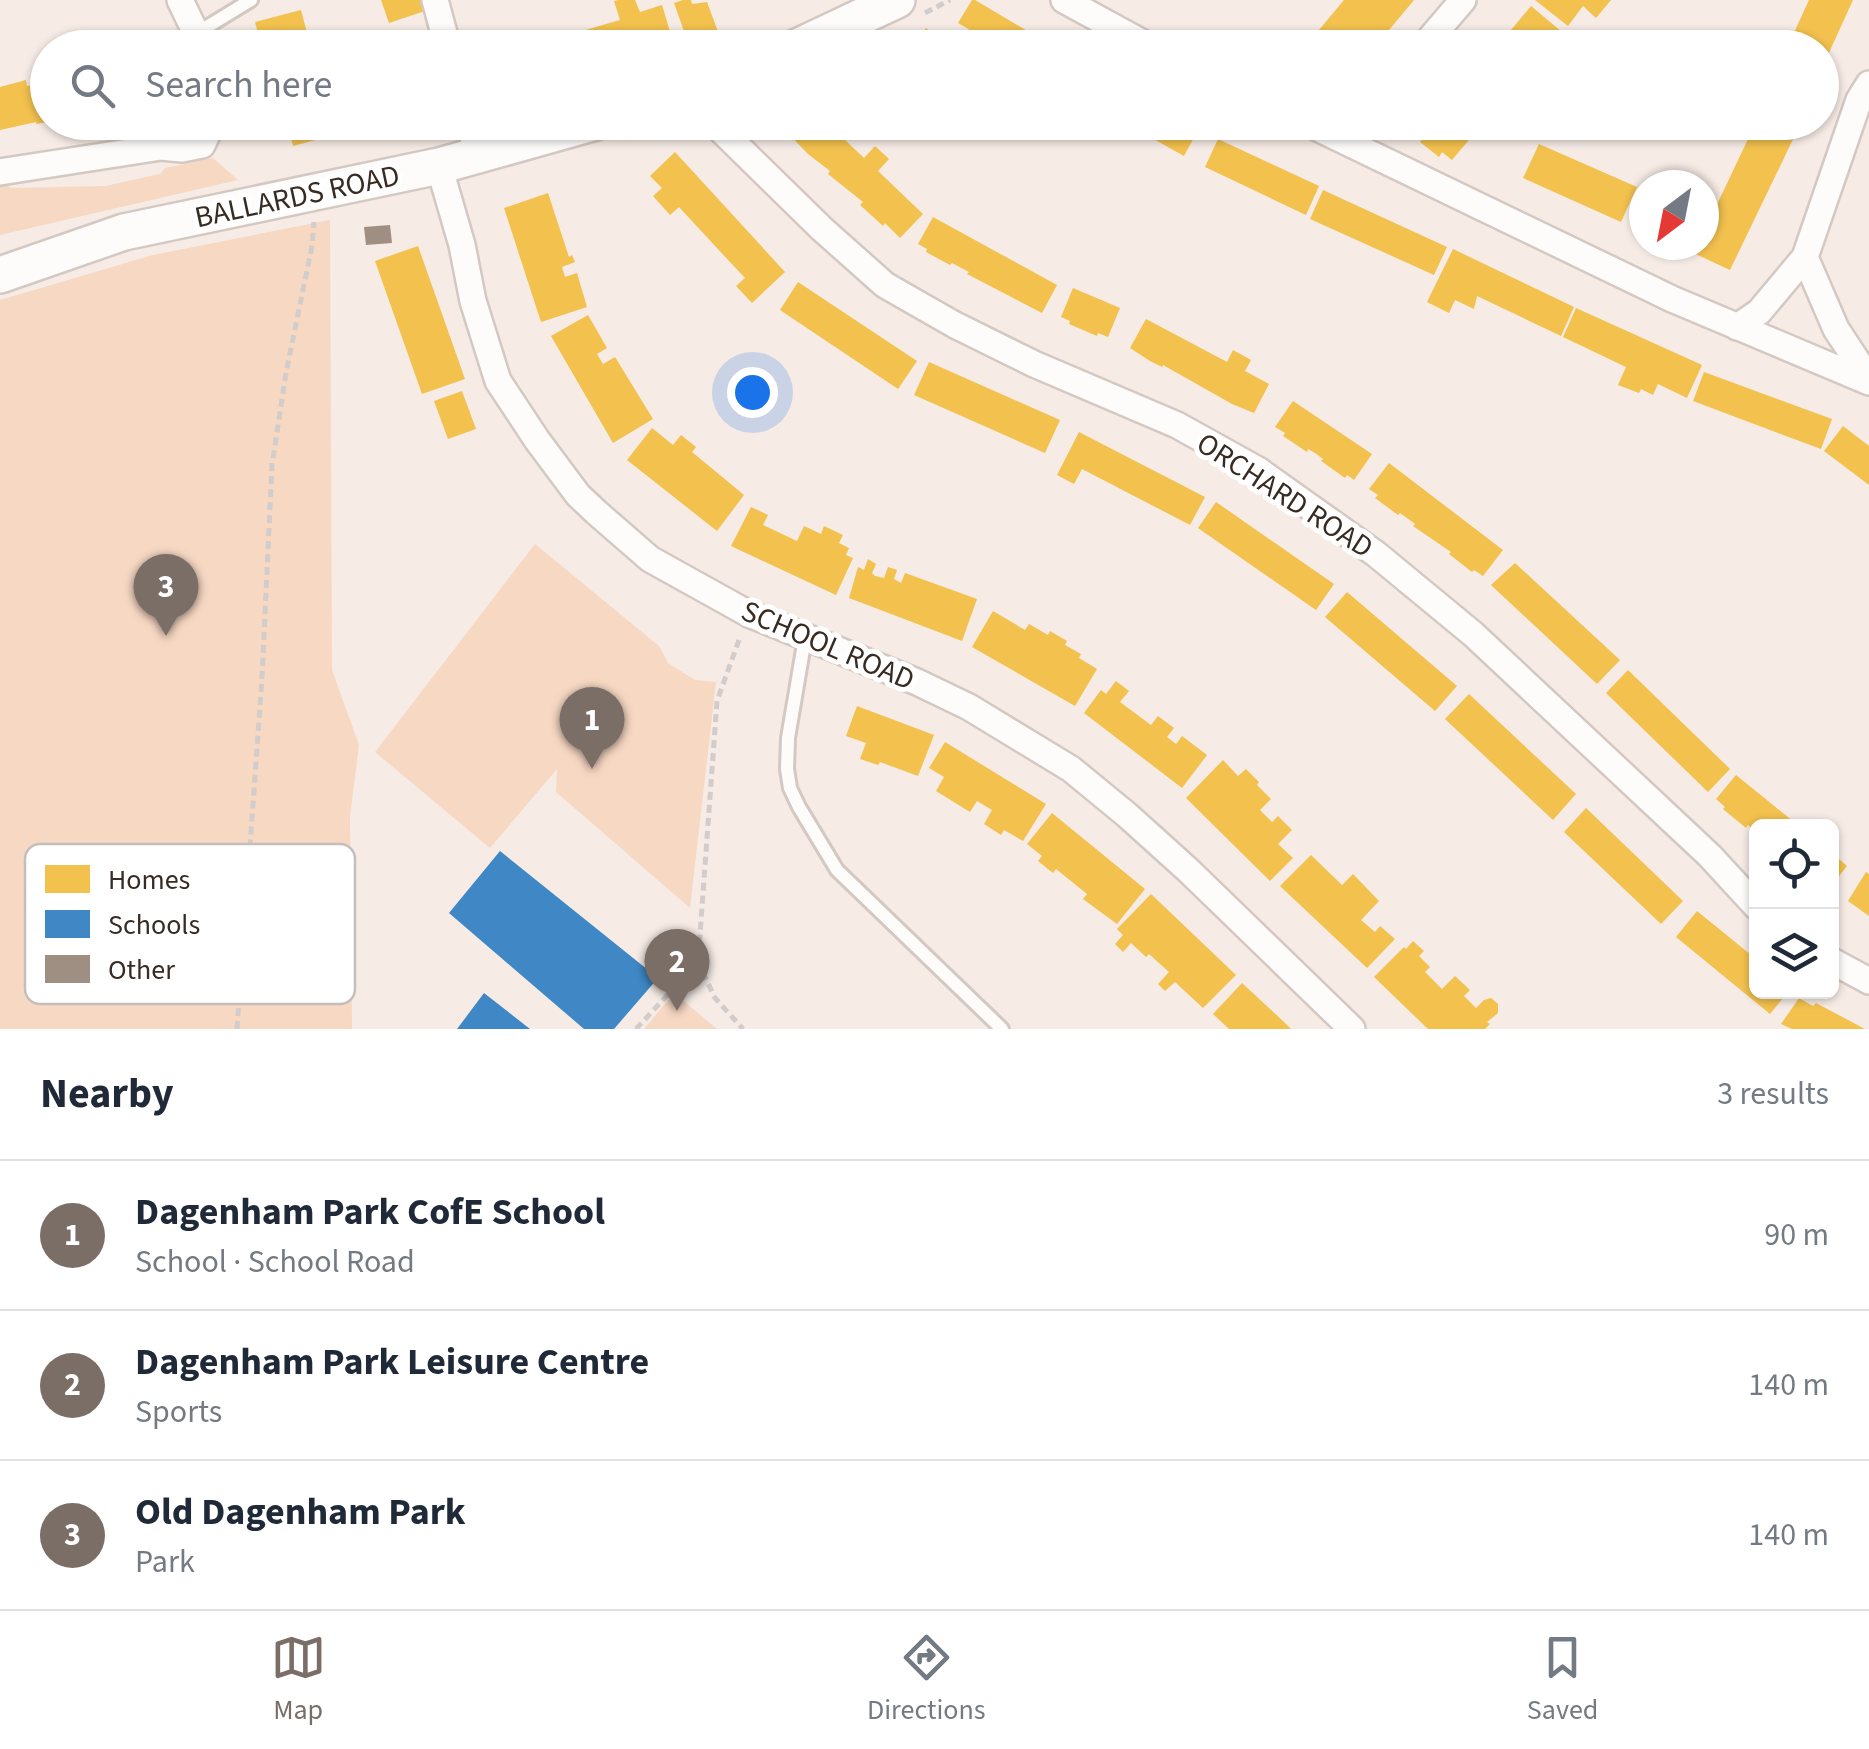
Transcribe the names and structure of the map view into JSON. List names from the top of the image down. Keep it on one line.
{"streets":{"main road":["BALLARDS ROAD"],"street":["ORCHARD ROAD","SCHOOL ROAD"]},"crossings":[["BALLARDS ROAD","SCHOOL ROAD"]],"legend":["Homes","Schools","Other"],"north":"bottom left","page":{"search":"Search here","pins":["3","1","2"],"heading":["Nearby","3 results"],"list":[{"mark":"1","name":"Dagenham Park CofE School","note":"School · School Road","value":"90 m"},{"mark":"2","name":"Dagenham Park Leisure Centre","note":"Sports","value":"140 m"},{"mark":"3","name":"Old Dagenham Park","note":"Park","value":"140 m"}],"nav":["Map","Directions","Saved"]}}
